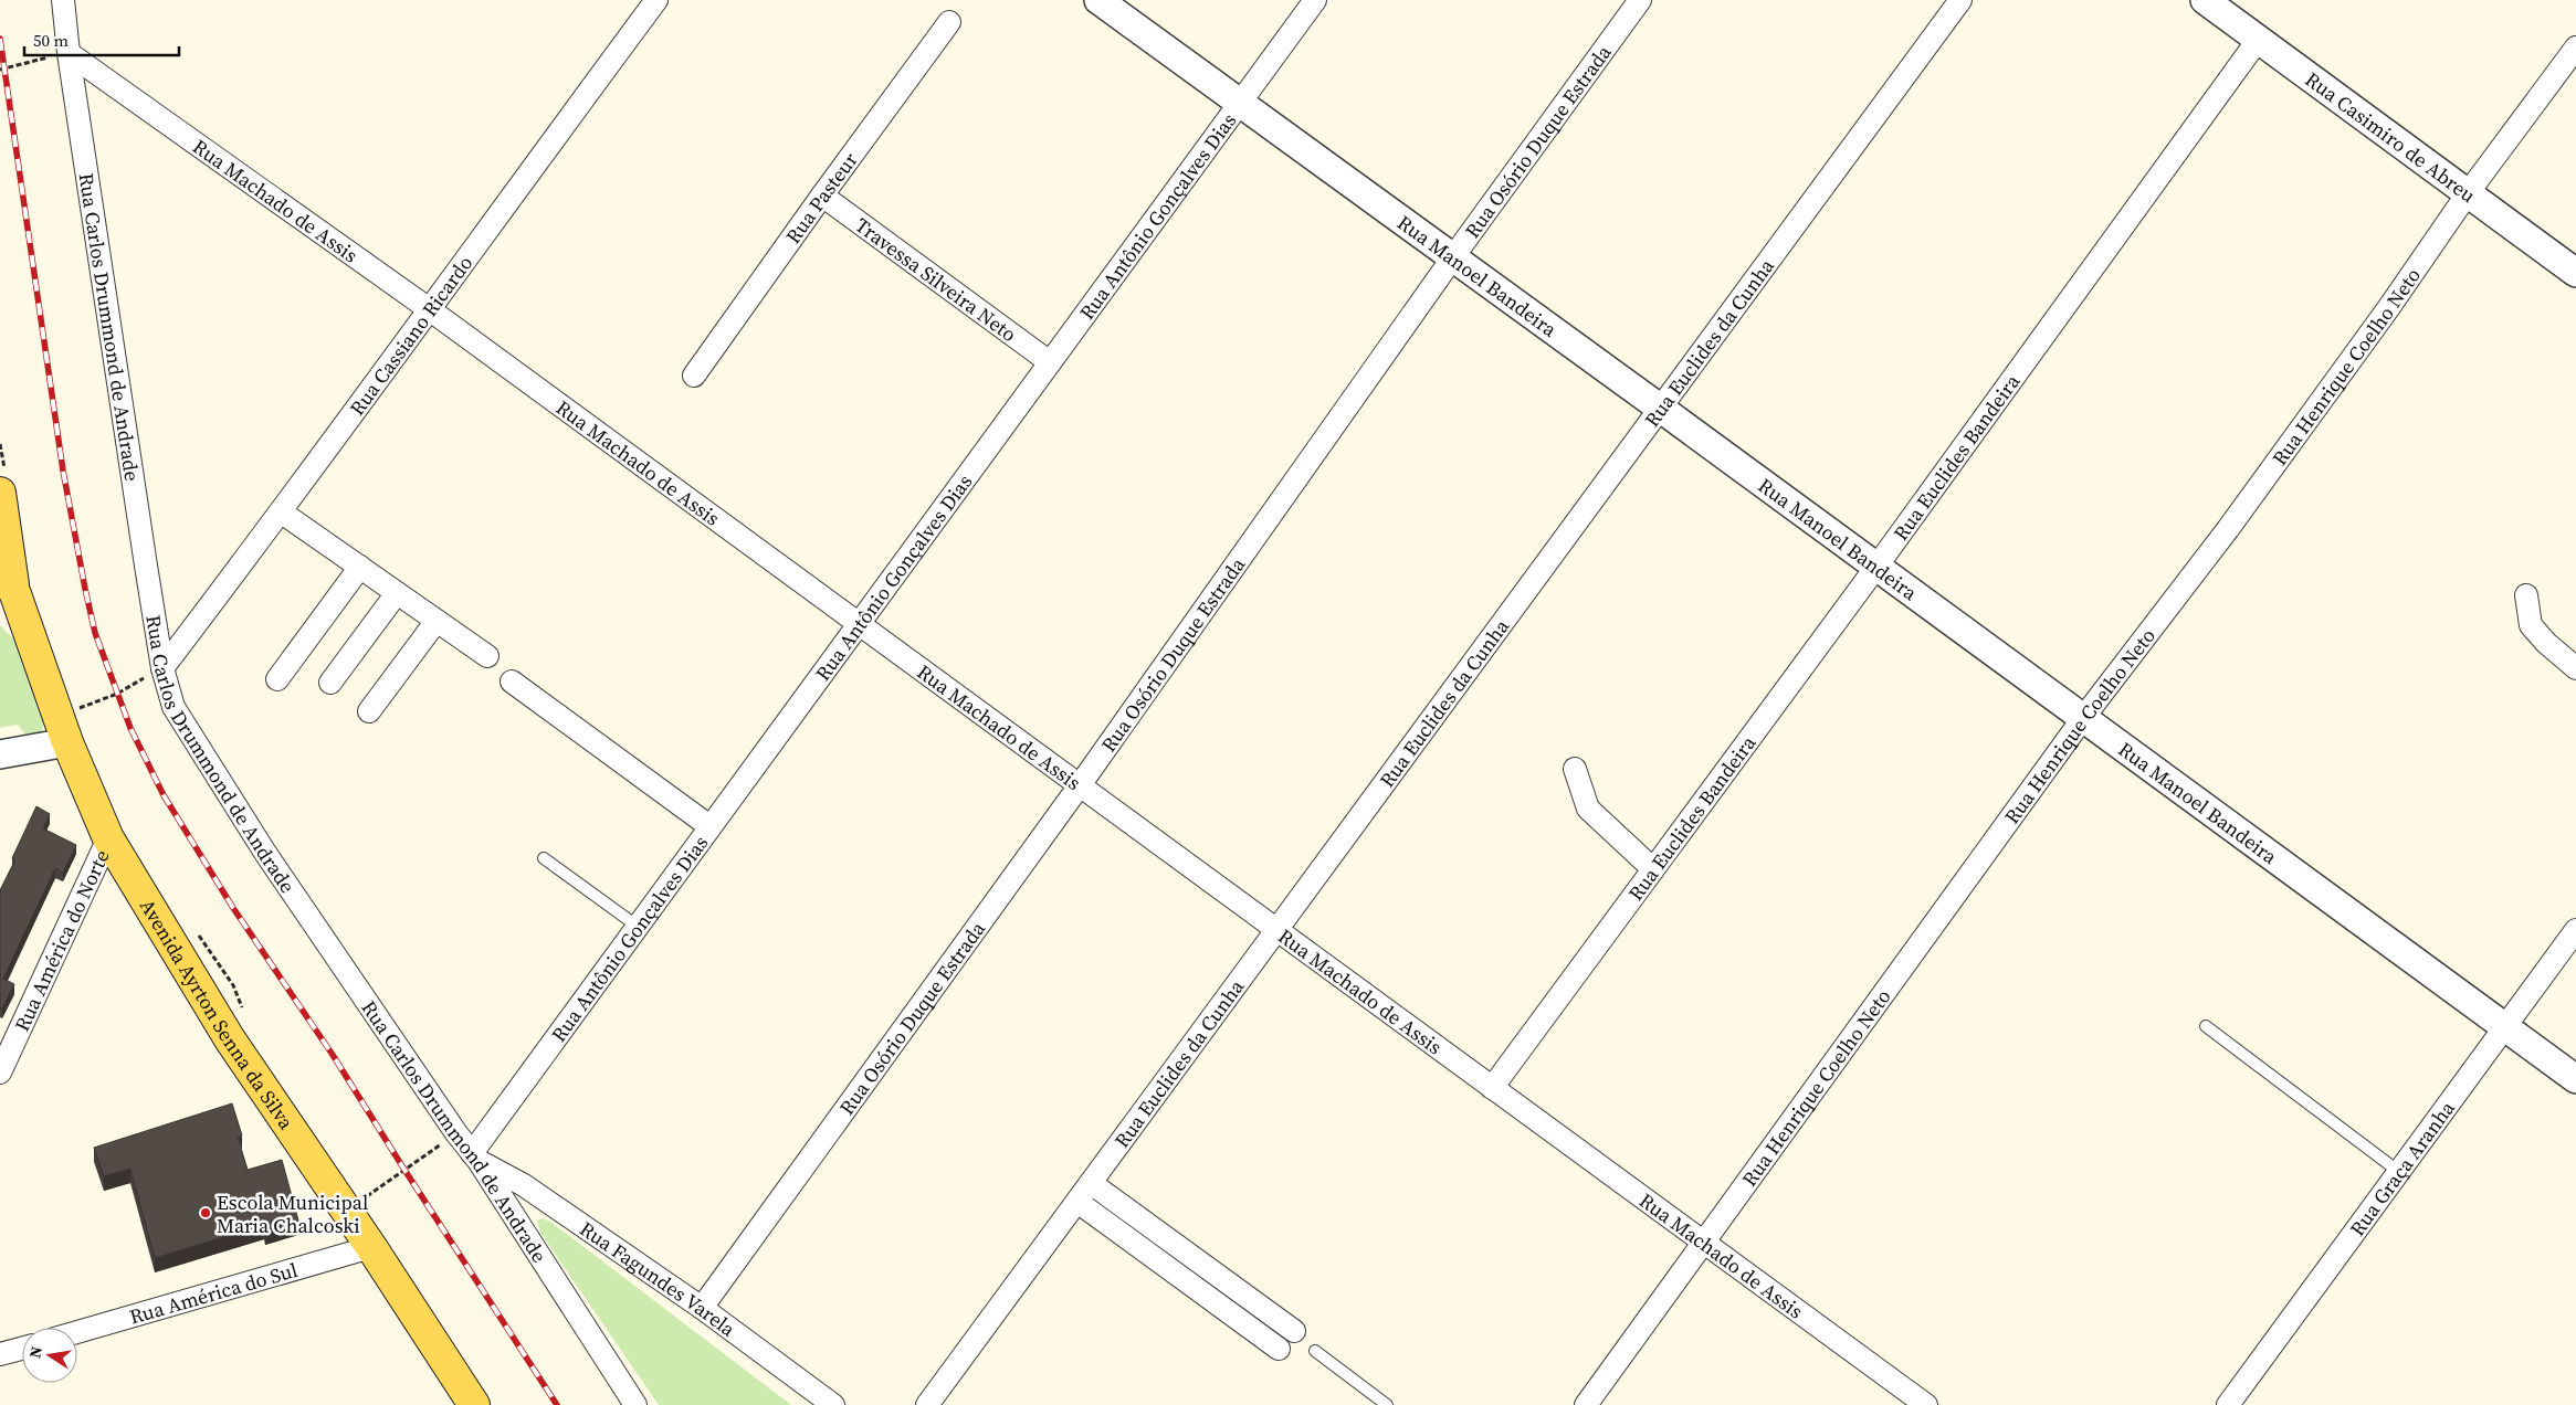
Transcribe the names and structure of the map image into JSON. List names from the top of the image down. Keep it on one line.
{"streets":{"main road":["Avenida Ayrton Senna da Silva"],"street":["Rua Casimiro de Abreu","Rua Osório Duque Estrada","Rua Pasteur","Rua Machado de Assis","Rua Antônio Gonçalves Dias","Rua Manoel Bandeira","Travessa Silveira Neto","Rua Carlos Drummond de Andrade","Rua Cassiano Ricardo","Rua Euclides da Cunha","Rua Henrique Coelho Neto","Rua Euclides Bandeira","Rua América do Norte","Rua Graça Aranha","Rua Fagundes Varela","Rua América do Sul"]},"crossings":[["Rua Casimiro de Abreu","Rua Henrique Coelho Neto"],["Rua Casimiro de Abreu","Rua Euclides Bandeira"],["Rua Osório Duque Estrada","Rua Machado de Assis"],["Rua Osório Duque Estrada","Rua Manoel Bandeira"],["Rua Osório Duque Estrada","Rua Fagundes Varela"],["Rua Pasteur","Travessa Silveira Neto"],["Rua Machado de Assis","Rua Antônio Gonçalves Dias"],["Rua Machado de Assis","Rua Carlos Drummond de Andrade"],["Rua Machado de Assis","Rua Cassiano Ricardo"],["Rua Machado de Assis","Rua Euclides da Cunha"],["Rua Machado de Assis","Rua Henrique Coelho Neto"],["Rua Machado de Assis","Rua Euclides Bandeira"],["Rua Antônio Gonçalves Dias","Rua Manoel Bandeira"],["Rua Antônio Gonçalves Dias","Travessa Silveira Neto"],["Rua Antônio Gonçalves Dias","Rua Carlos Drummond de Andrade"],["Rua Antônio Gonçalves Dias","Rua Fagundes Varela"],["Rua Manoel Bandeira","Rua Euclides da Cunha"],["Rua Manoel Bandeira","Rua Henrique Coelho Neto"],["Rua Manoel Bandeira","Rua Euclides Bandeira"],["Rua Manoel Bandeira","Rua Graça Aranha"],["Rua Carlos Drummond de Andrade","Rua Cassiano Ricardo"],["Rua Carlos Drummond de Andrade","Rua Fagundes Varela"],["Rua América do Norte","Avenida Ayrton Senna da Silva"],["Avenida Ayrton Senna da Silva","Rua América do Sul"]],"places":["Escola Municipal Maria Chalcoski"],"scale_bar":"50 m","north":"left"}
